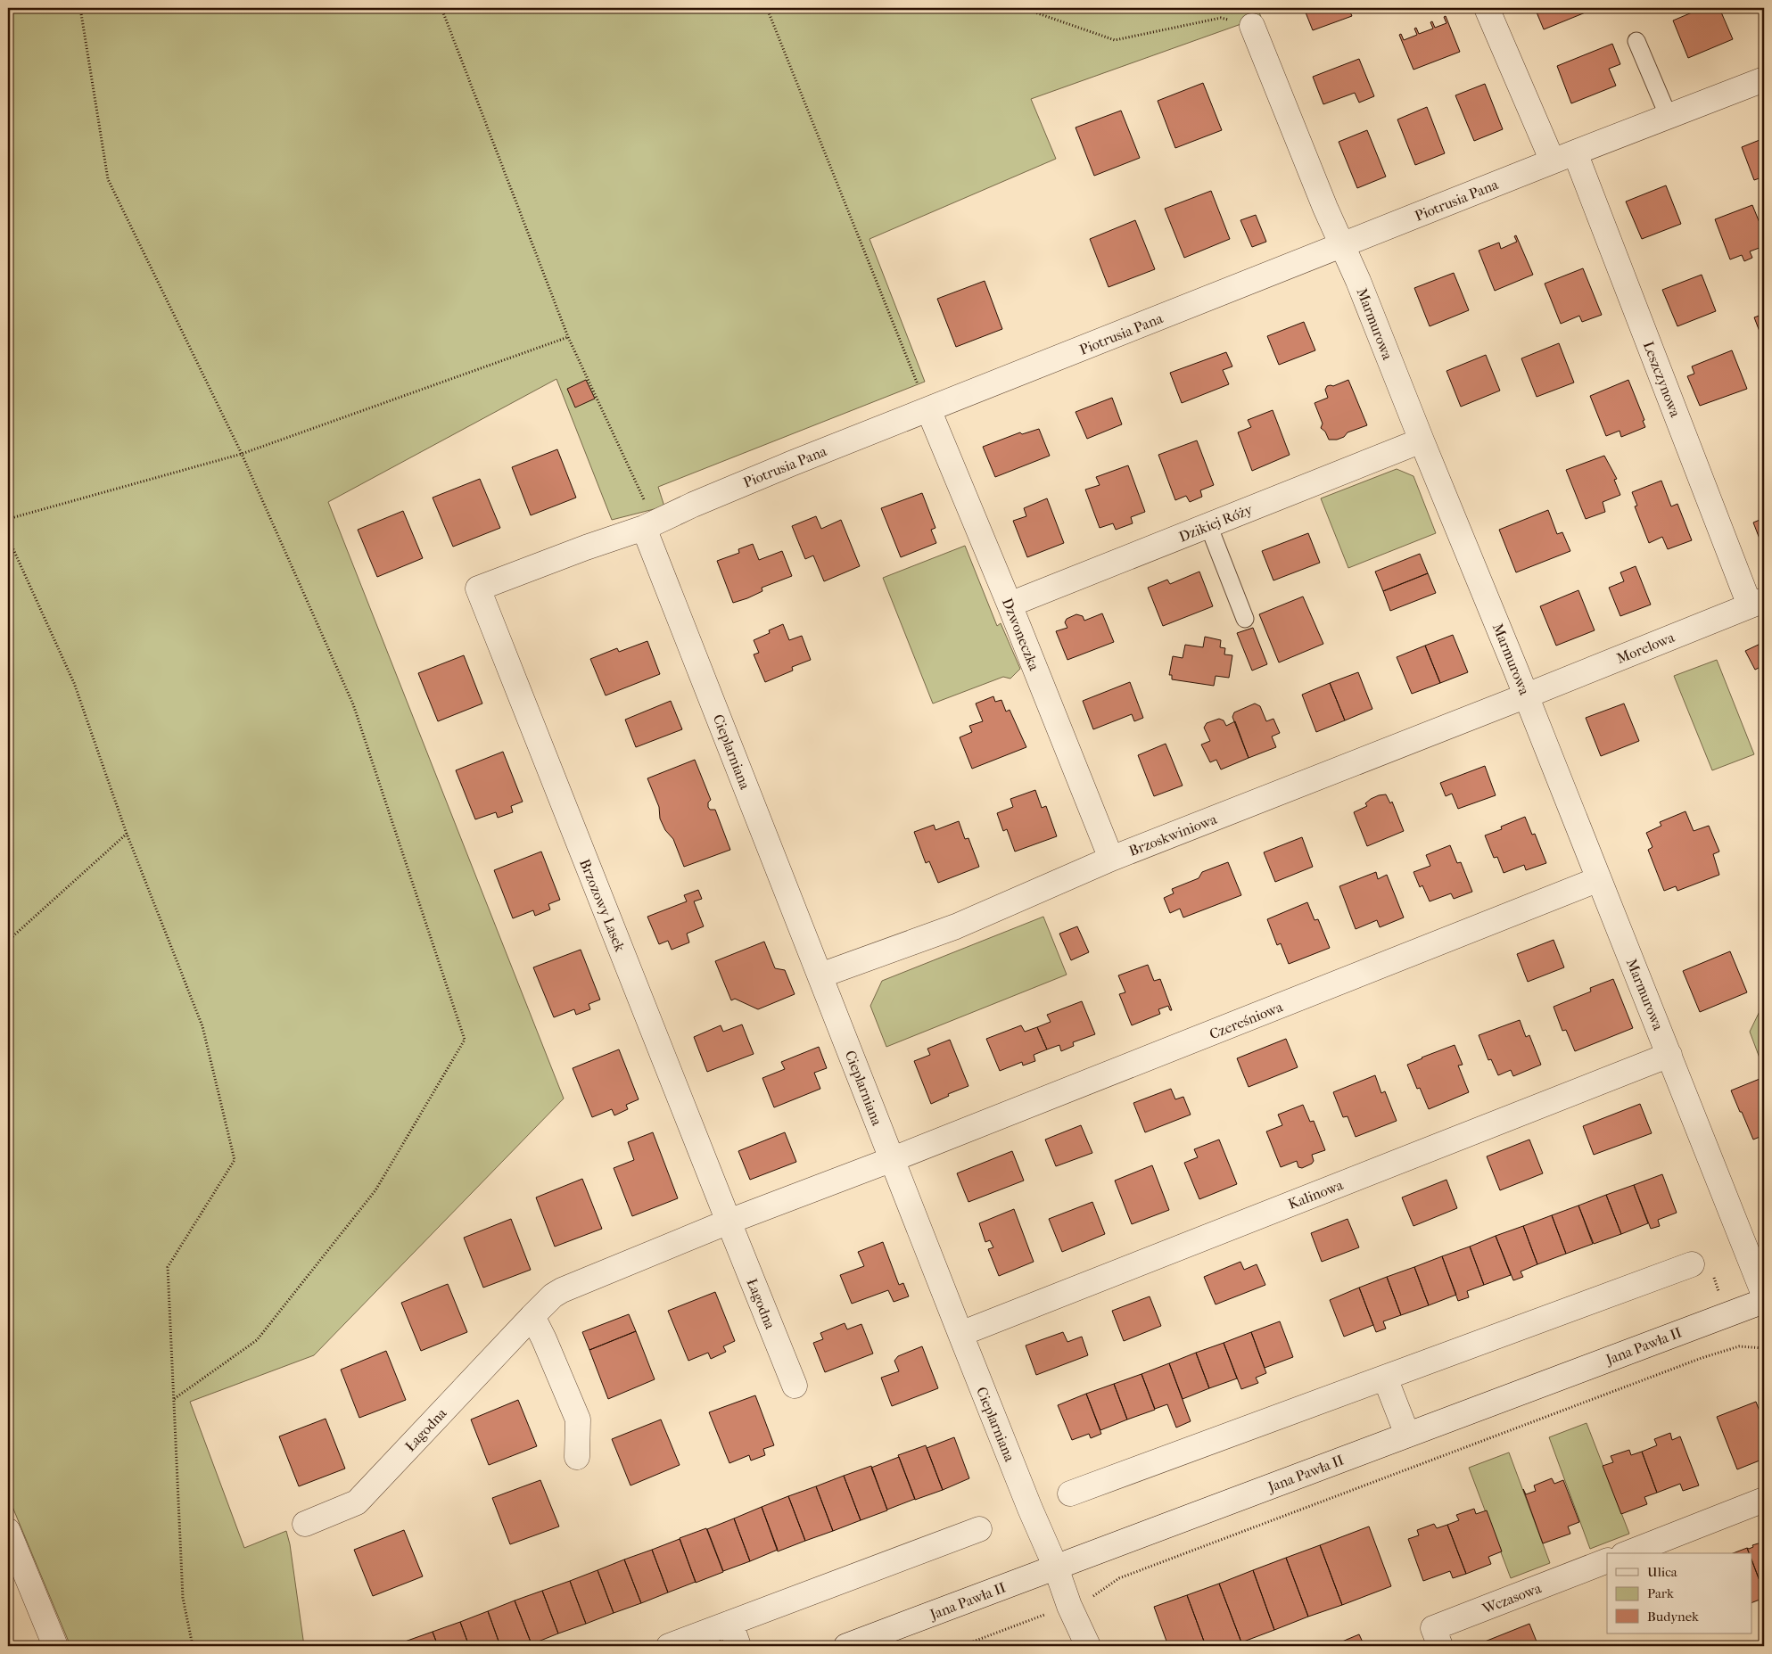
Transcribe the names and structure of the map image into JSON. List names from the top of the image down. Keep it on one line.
{"streets":{"street":["Piotrusia Pana","Marmurowa","Leszczynowa","Dzikiej Róży","Dzwoneczka","Morelowa","Cieplarniana","Brzoskwiniowa","Brzozowy Lasek","Czereśniowa","Kalinowa","Łagodna","Jana Pawła II","Wczasowa"]},"crossings":[["Piotrusia Pana","Marmurowa"],["Piotrusia Pana","Leszczynowa"],["Piotrusia Pana","Dzwoneczka"],["Piotrusia Pana","Cieplarniana"],["Piotrusia Pana","Brzozowy Lasek"],["Marmurowa","Dzikiej Róży"],["Marmurowa","Morelowa"],["Marmurowa","Brzoskwiniowa"],["Marmurowa","Czereśniowa"],["Marmurowa","Kalinowa"],["Leszczynowa","Morelowa"],["Dzikiej Róży","Dzwoneczka"],["Dzwoneczka","Brzoskwiniowa"],["Morelowa","Brzoskwiniowa"],["Cieplarniana","Brzoskwiniowa"],["Cieplarniana","Czereśniowa"],["Cieplarniana","Kalinowa"],["Cieplarniana","Łagodna"],["Cieplarniana","Jana Pawła II"],["Brzozowy Lasek","Łagodna"],["Czereśniowa","Łagodna"]],"legend":["Ulica","Park","Budynek"]}
